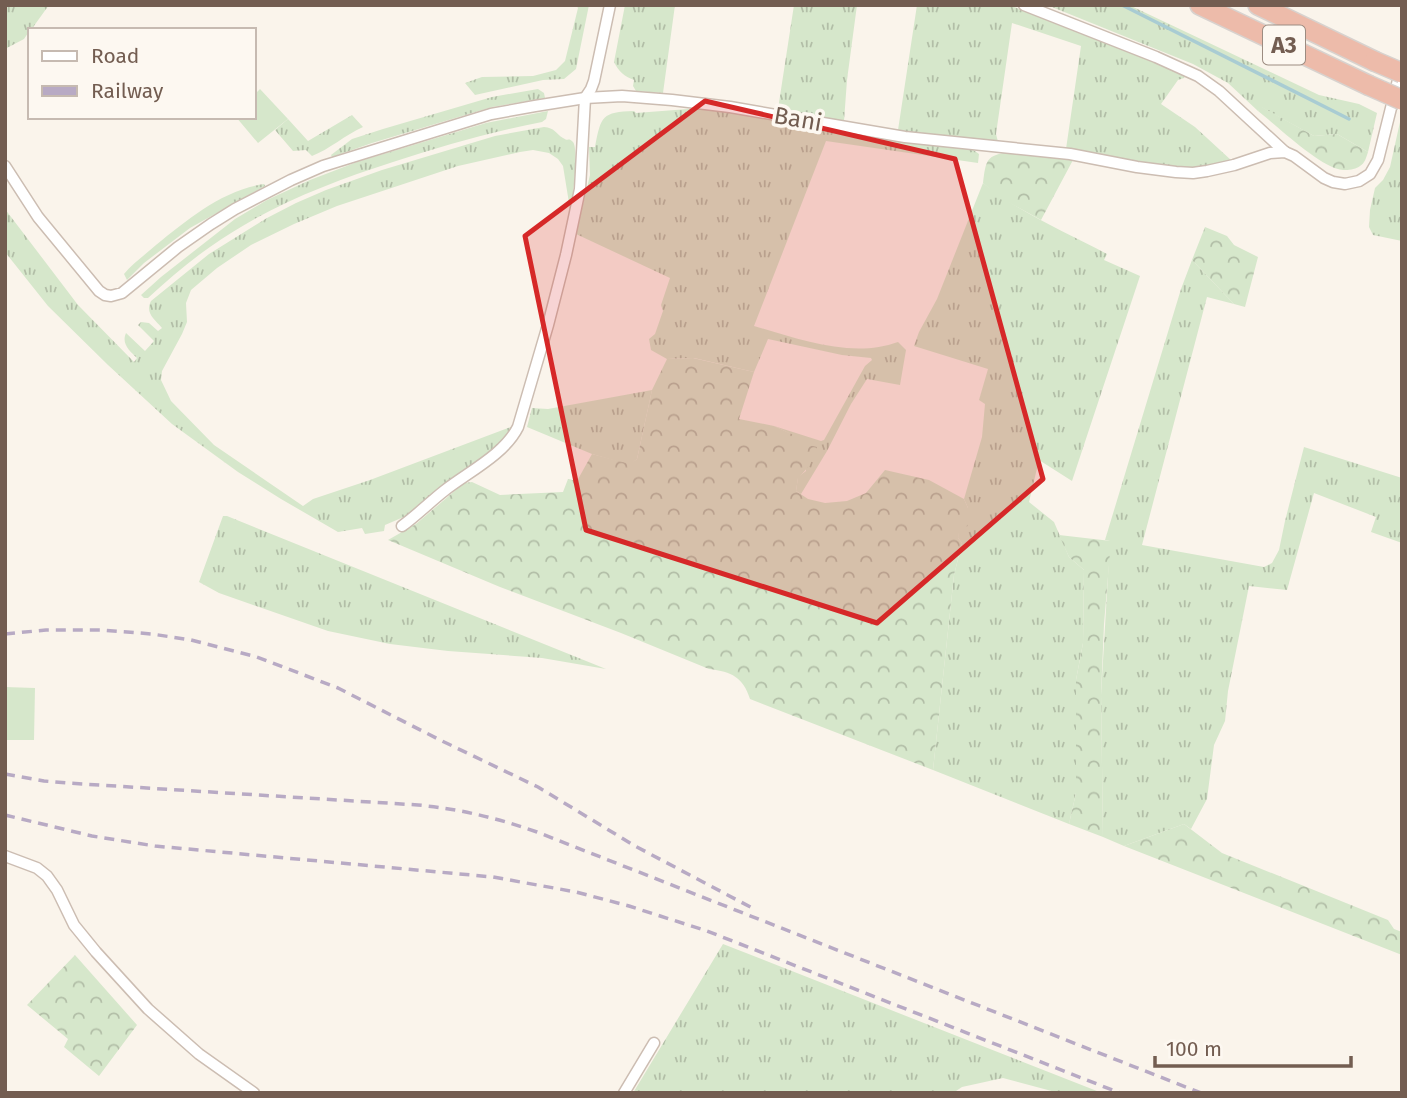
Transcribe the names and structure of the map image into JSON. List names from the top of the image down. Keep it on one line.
{"streets":{"highway":["A3"],"street":["Bani"]},"legend":["Road","Railway"],"scale_bar":"100 m"}
